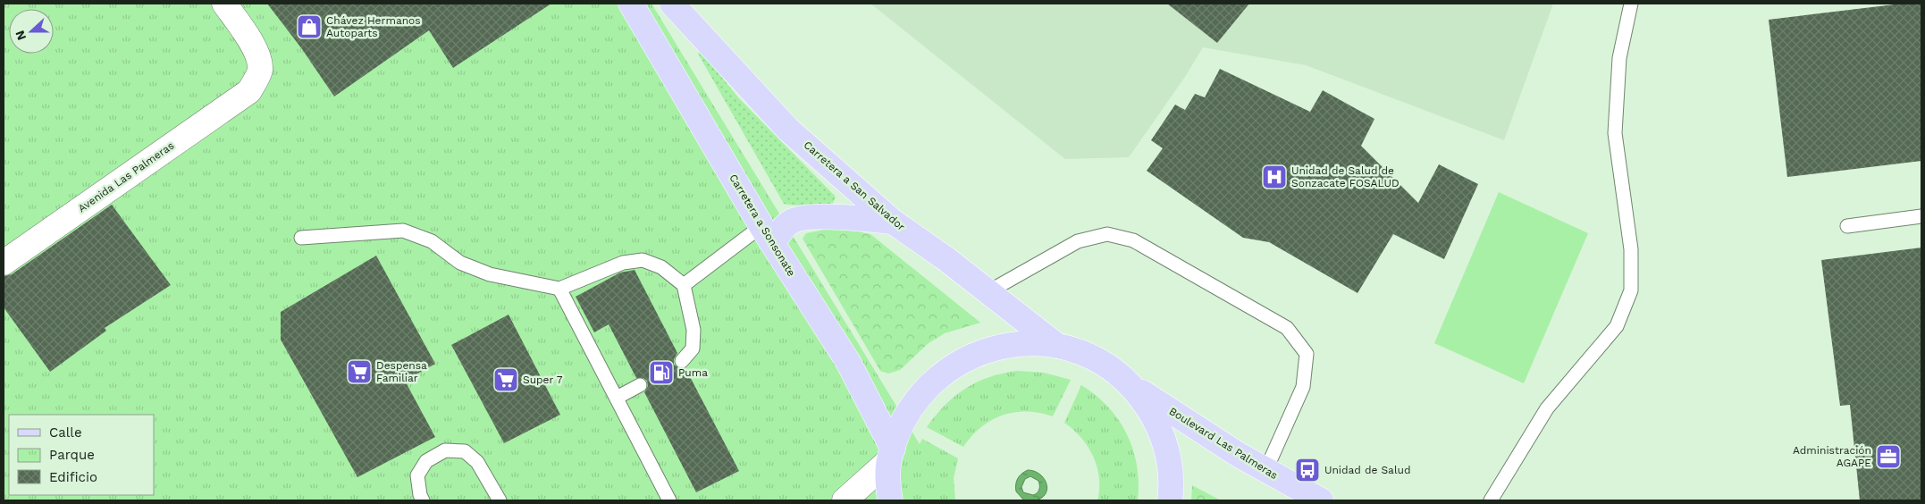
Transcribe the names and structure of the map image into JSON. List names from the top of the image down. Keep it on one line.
{"streets":{"main road":["Carretera a San Salvador","Carretera a Sonsonate","Boulevard Las Palmeras"],"street":["Avenida Las Palmeras"]},"places":{"shop":["Chávez Hermanos Autoparts"],"hospital":["Unidad de Salud de Sonzacate FOSALUD"],"supermarket":["Despensa Familiar","Super 7"],"fuel station":["Puma"],"office":["Administración AGAPE"],"bus stop":["Unidad de Salud"]},"legend":["Calle","Parque","Edificio"],"north":"left"}
